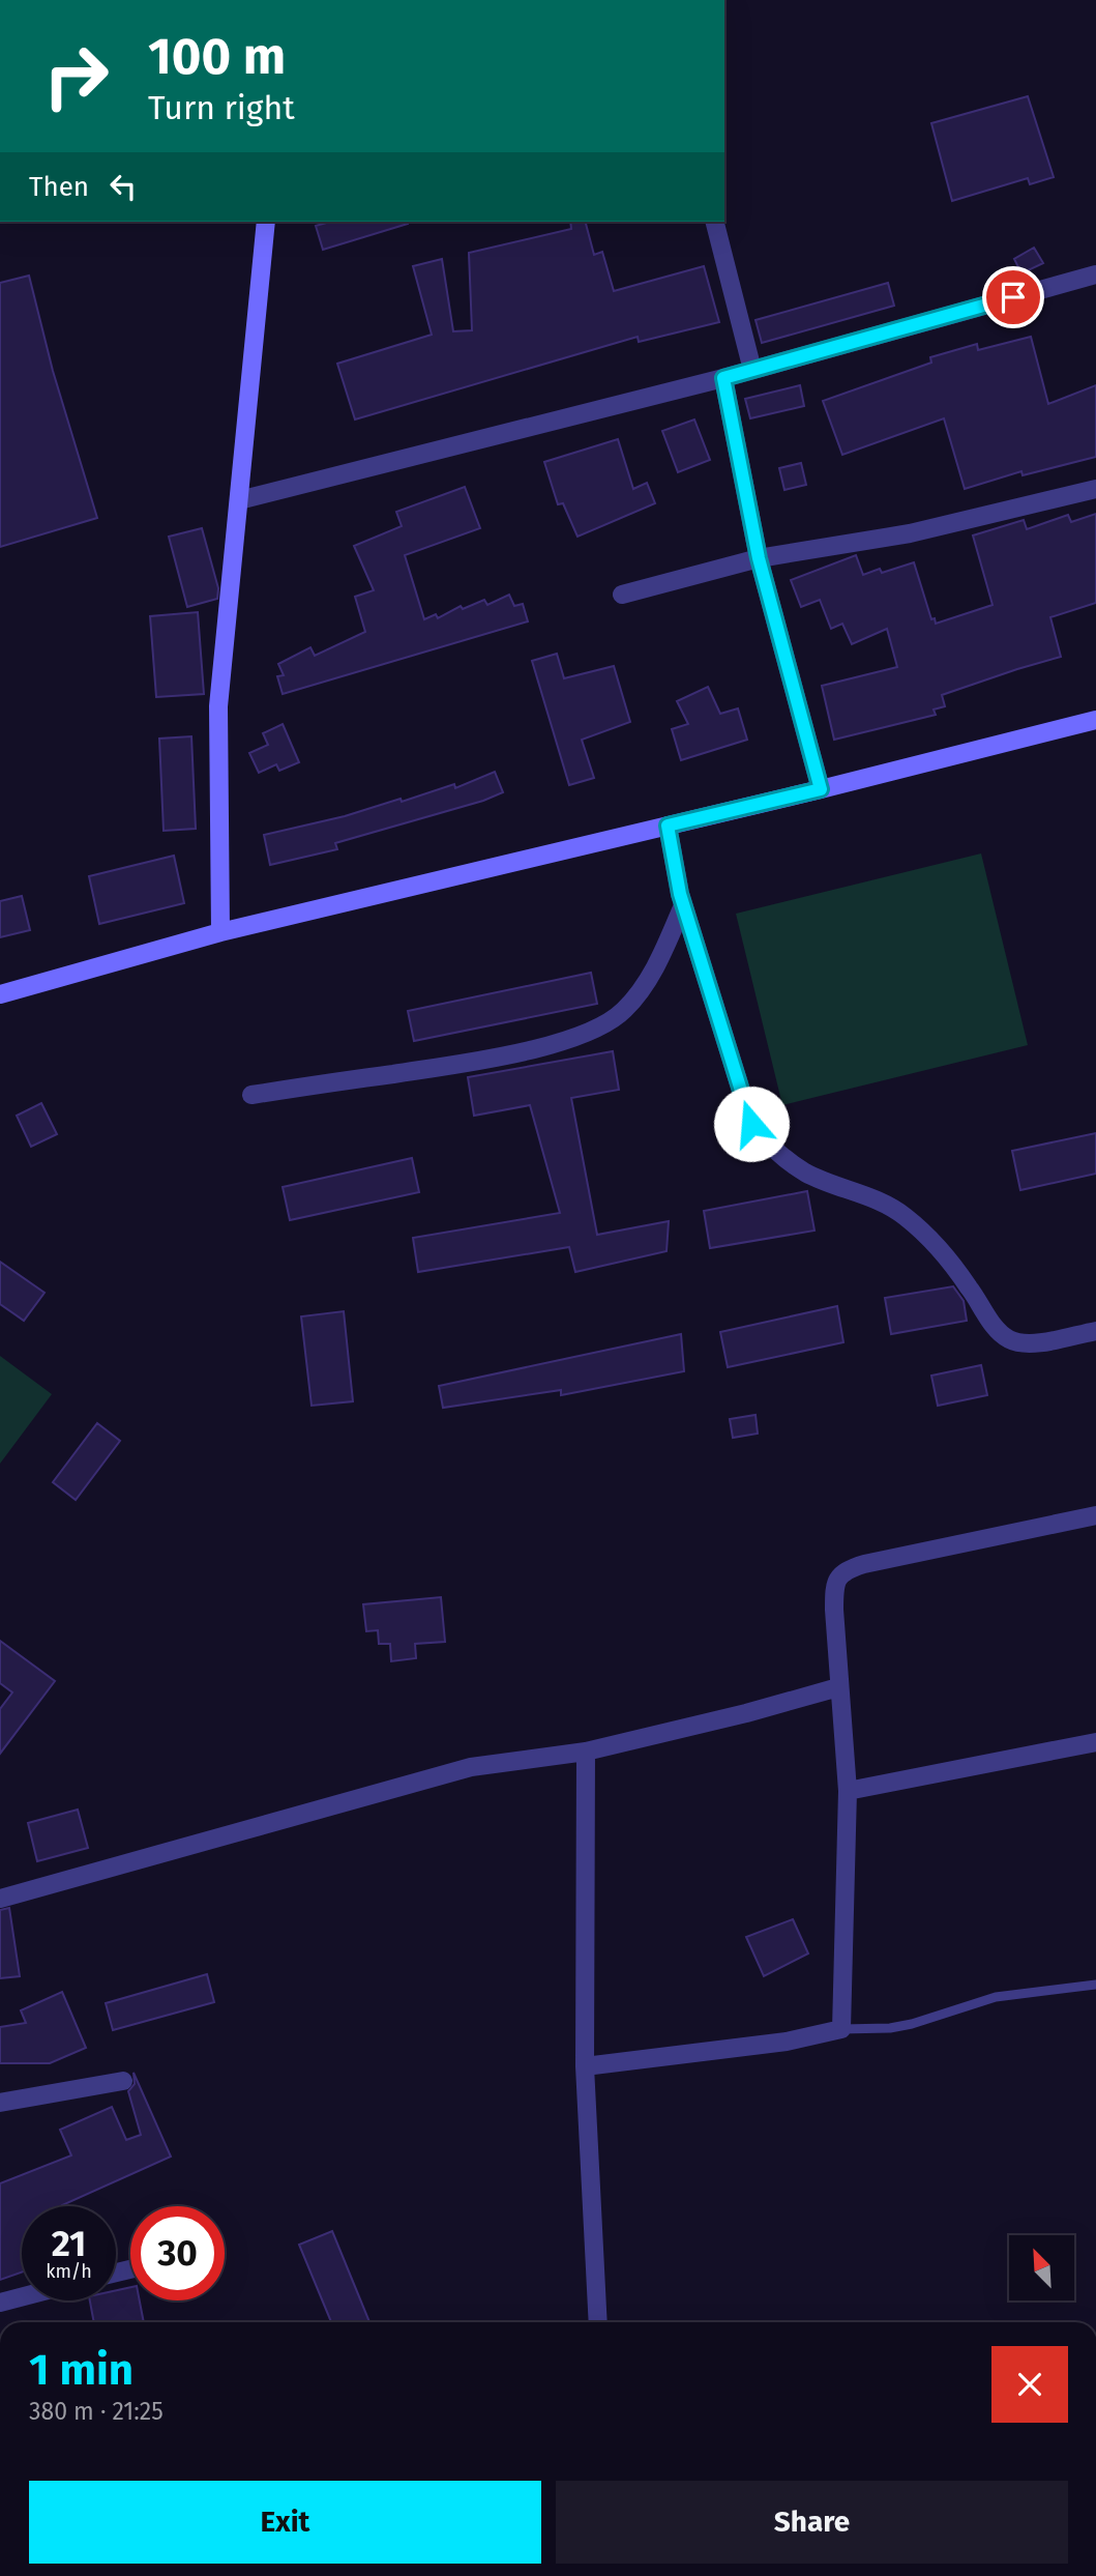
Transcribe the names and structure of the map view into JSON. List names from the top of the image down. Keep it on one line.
{"north":"top left","page":{"turn":["100 m","Turn right"],"then":"Then","speed":"21 km/h","limit":"30","heading":["1 min","380 m · 21:25"],"buttons":["Exit","Share"]}}
